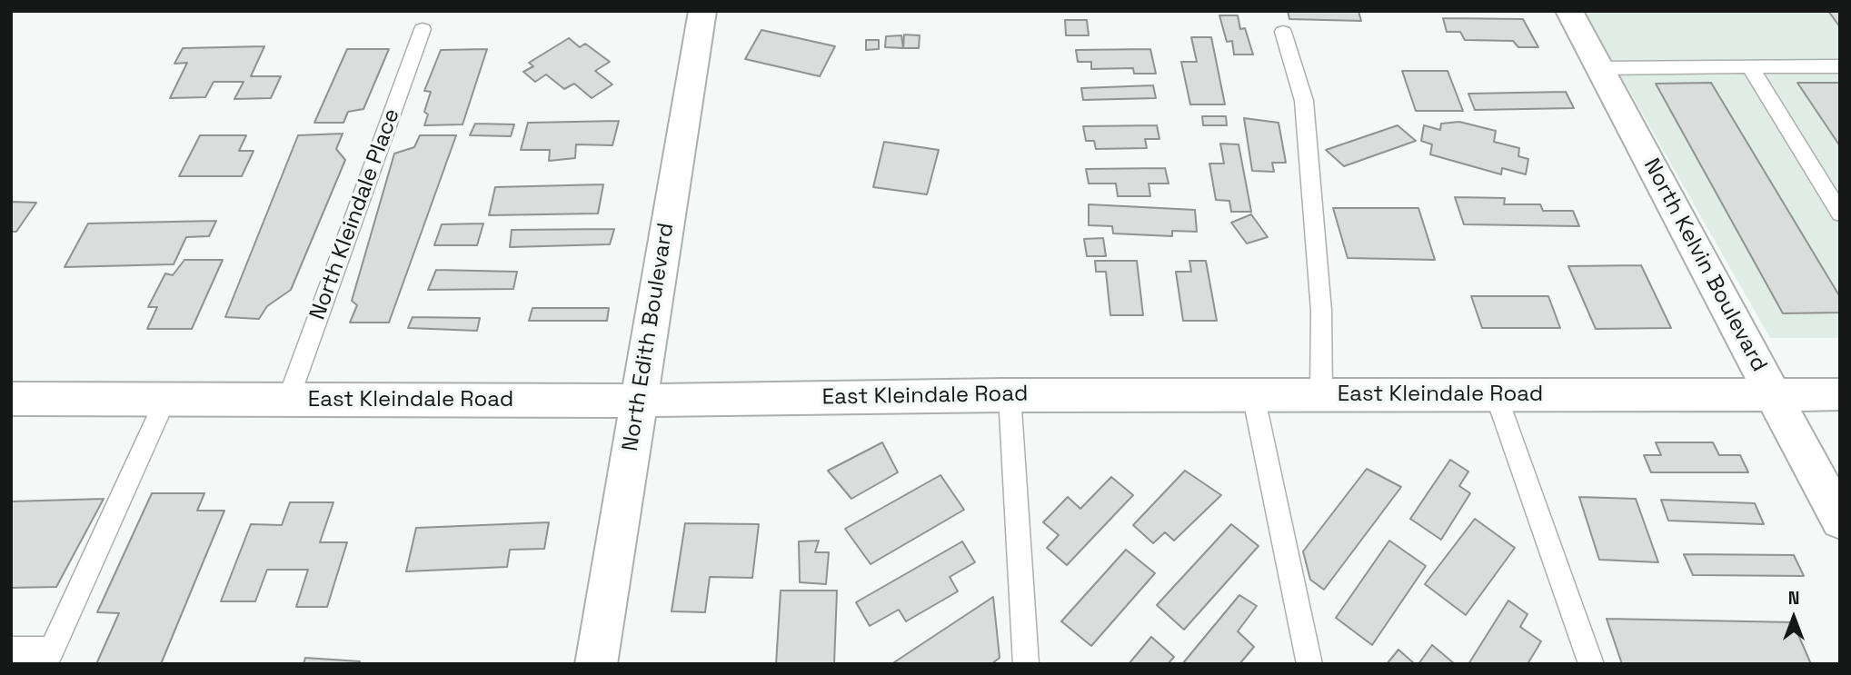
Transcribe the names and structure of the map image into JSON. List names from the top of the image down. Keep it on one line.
{"streets":{"street":["North Kelvin Boulevard","North Edith Boulevard","East Kleindale Road"],"lane":["North Kleindale Place"]},"crossings":[["North Kleindale Place","East Kleindale Road"],["North Kelvin Boulevard","East Kleindale Road"],["North Edith Boulevard","East Kleindale Road"]],"north":"top"}
